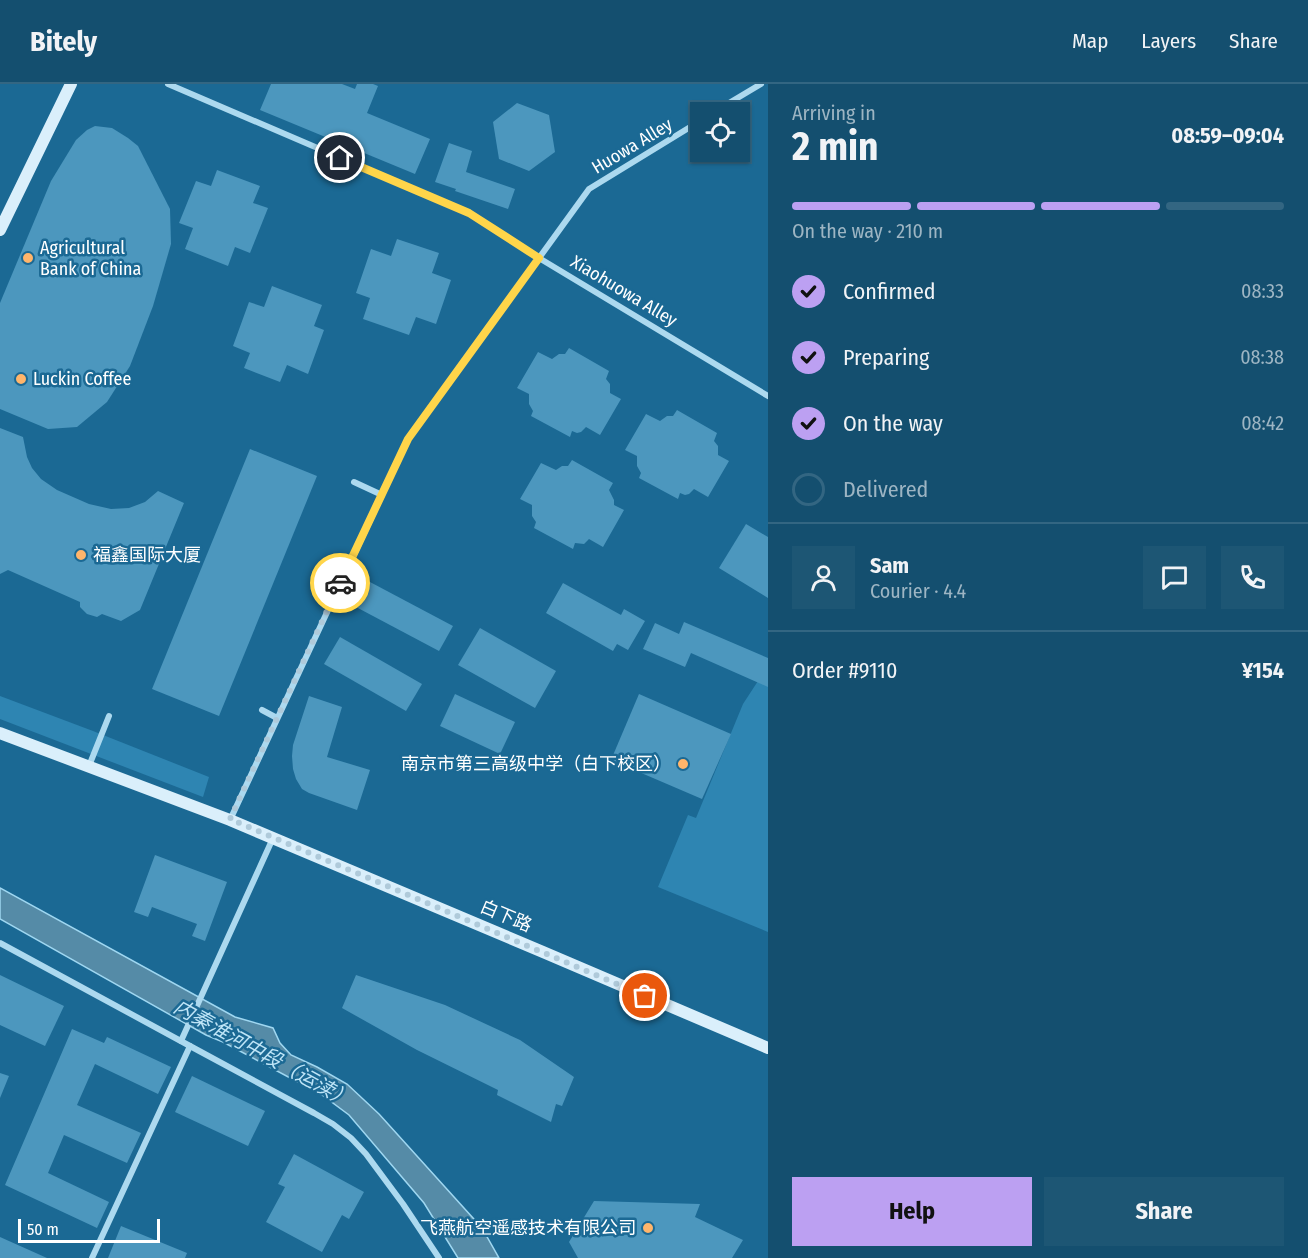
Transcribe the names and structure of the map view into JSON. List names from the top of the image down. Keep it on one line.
{"streets":{"main road":["白下路"],"street":["Huowa Alley","Xiaohuowa Alley"]},"crossings":[["Huowa Alley","Xiaohuowa Alley"],["Huowa Alley","白下路"]],"water":["内秦淮河中段（运渎）"],"places":["Agricultural Bank of China","Luckin Coffee","福鑫国际大厦","南京市第三高级中学（白下校区）","飞燕航空遥感技术有限公司"],"scale_bar":"50 m","page":{"header":"Bitely","nav":["Map","Layers","Share"],"heading":["2 min","Arriving in","08:59–09:04"],"panel":["Sam","Courier · 4.4","Order #9110","¥154"],"bar":"On the way · 210 m","list":[["Confirmed","08:33"],["Preparing","08:38"],["On the way","08:42"],"Delivered"],"buttons":["Help","Share"],"scale":"50 m"}}
